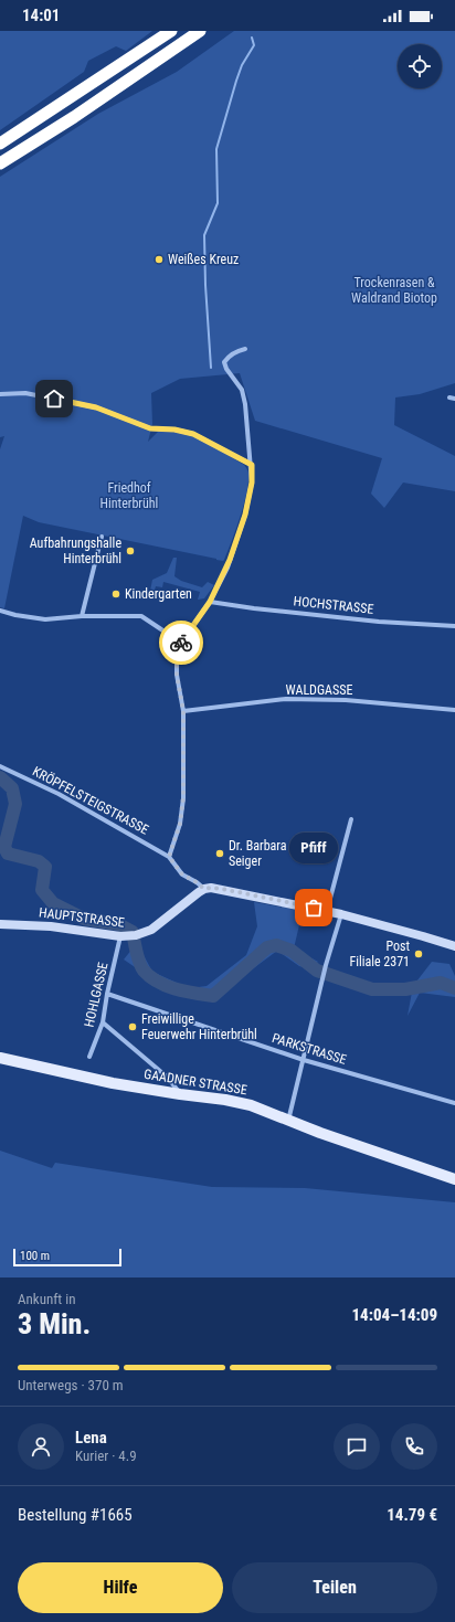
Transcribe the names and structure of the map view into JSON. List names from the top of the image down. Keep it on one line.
{"streets":{"main road":["HAUPTSTRASSE","GAADNER STRASSE"],"street":["HOCHSTRASSE","WALDGASSE","KRÖPFELSTEIGSTRASSE","HOHLGASSE","PARKSTRASSE"]},"crossings":[["HAUPTSTRASSE","HOHLGASSE"],["HOHLGASSE","PARKSTRASSE"]],"parks":["Trockenrasen & Waldrand Biotop","Friedhof Hinterbrühl"],"places":["Weißes Kreuz","Aufbahrungshalle Hinterbrühl","Kindergarten","Dr. Barbara Seiger","Pfiff","Post Filiale 2371","Freiwillige Feuerwehr Hinterbrühl"],"scale_bar":"100 m","page":{"status":"14:01","bubble":"Pfiff","scale":"100 m","heading":["3 Min.","Ankunft in","14:04–14:09"],"panel":["Lena","Kurier · 4.9","Bestellung #1665","14.79 €"],"bar":"Unterwegs · 370 m","buttons":["Hilfe","Teilen"]}}
